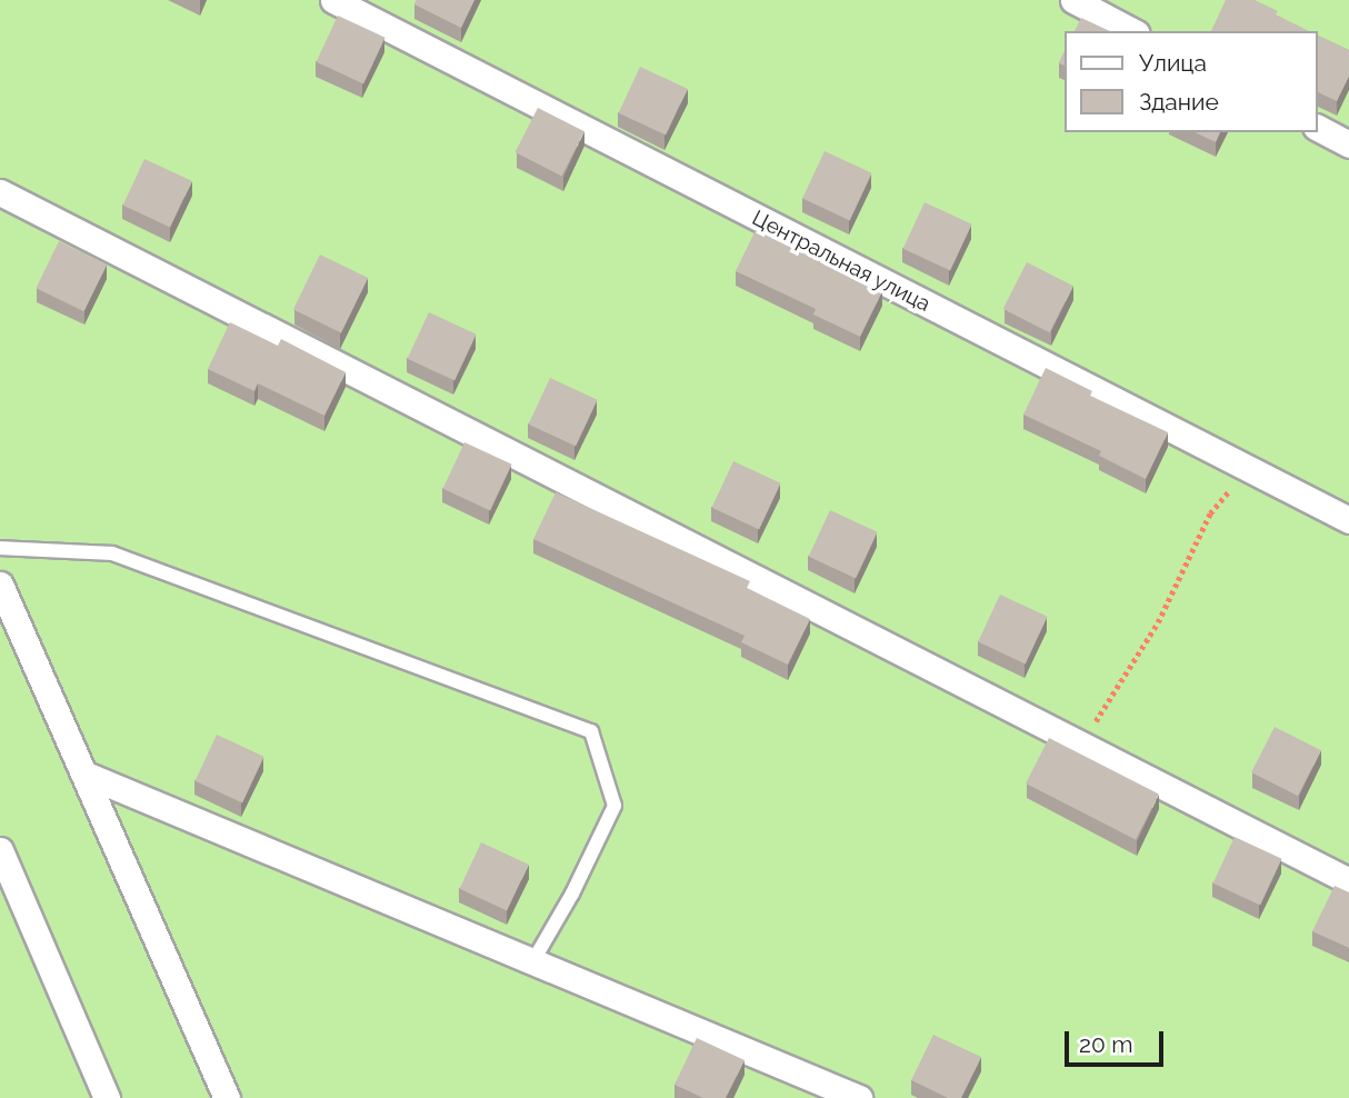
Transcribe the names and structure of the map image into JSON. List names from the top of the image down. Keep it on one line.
{"streets":{"street":["Центральная улица"]},"legend":["Улица","Здание"],"scale_bar":"20 m"}
